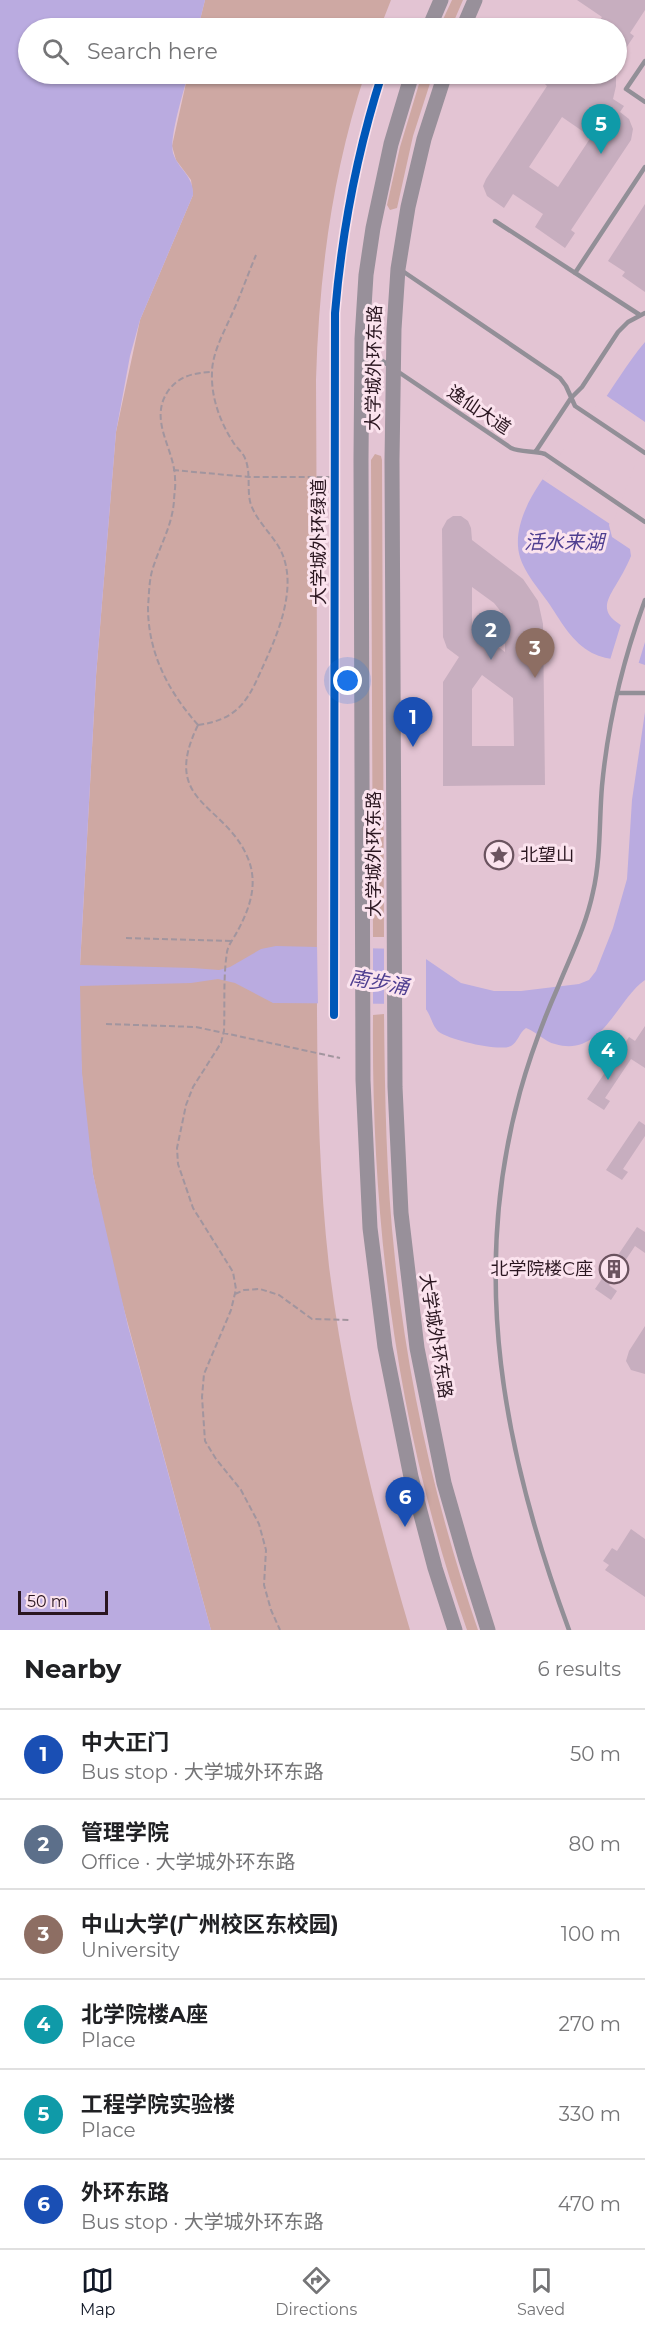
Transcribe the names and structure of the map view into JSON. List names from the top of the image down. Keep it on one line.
{"streets":{"main road":["大学城外环东路"],"lane":["逸仙大道"],"cycle path":["大学城外环绿道"]},"crossings":[["大学城外环东路","逸仙大道"]],"water":["活水来湖","南步涌"],"places":{"place":["北望山"],"building":["北学院楼C座"]},"scale_bar":"50 m","page":{"search":"Search here","pins":["5","2","3","1","4","6"],"scale":"50 m","heading":["Nearby","6 results"],"list":[{"mark":"1","name":"中大正门","note":"Bus stop · 大学城外环东路","value":"50 m"},{"mark":"2","name":"管理学院","note":"Office · 大学城外环东路","value":"80 m"},{"mark":"3","name":"中山大学(广州校区东校园)","note":"University","value":"100 m"},{"mark":"4","name":"北学院楼A座","note":"Place","value":"270 m"},{"mark":"5","name":"工程学院实验楼","note":"Place","value":"330 m"},{"mark":"6","name":"外环东路","note":"Bus stop · 大学城外环东路","value":"470 m"}],"nav":["Map","Directions","Saved"]}}
